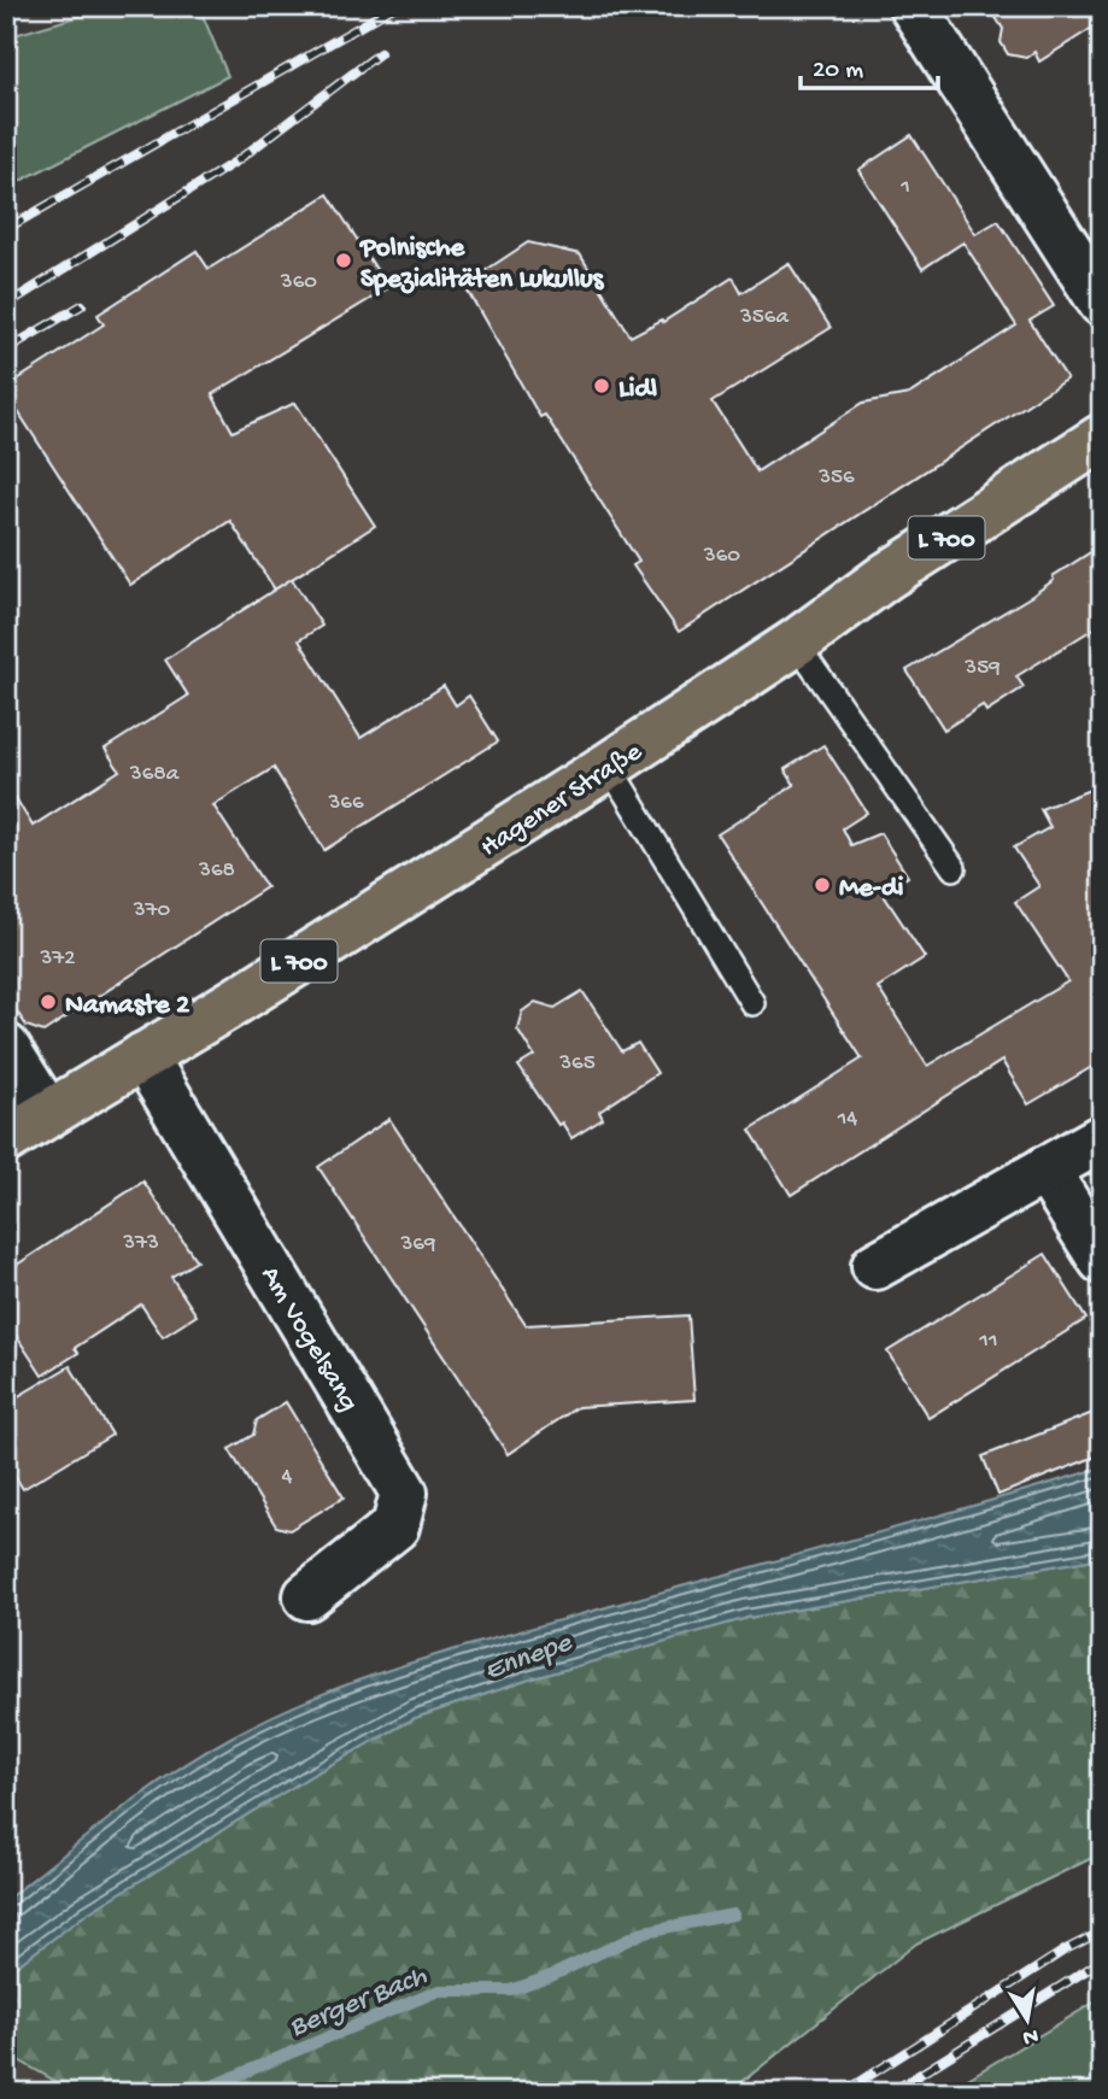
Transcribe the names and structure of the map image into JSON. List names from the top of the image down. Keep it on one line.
{"streets":{"main road":["L 700","Hagener Straße"],"street":["Am Vogelsang"]},"crossings":[["Hagener Straße","Am Vogelsang"]],"water":["Ennepe","Berger Bach"],"places":["Polnische Spezialitäten Lukullus","Lidl","Me-di","Namaste 2"],"house_numbers":["1","360","356a","356","360","359","368a","366","368","370","372","365","14","373","369","11","4"],"scale_bar":"20 m","north":"bottom"}
